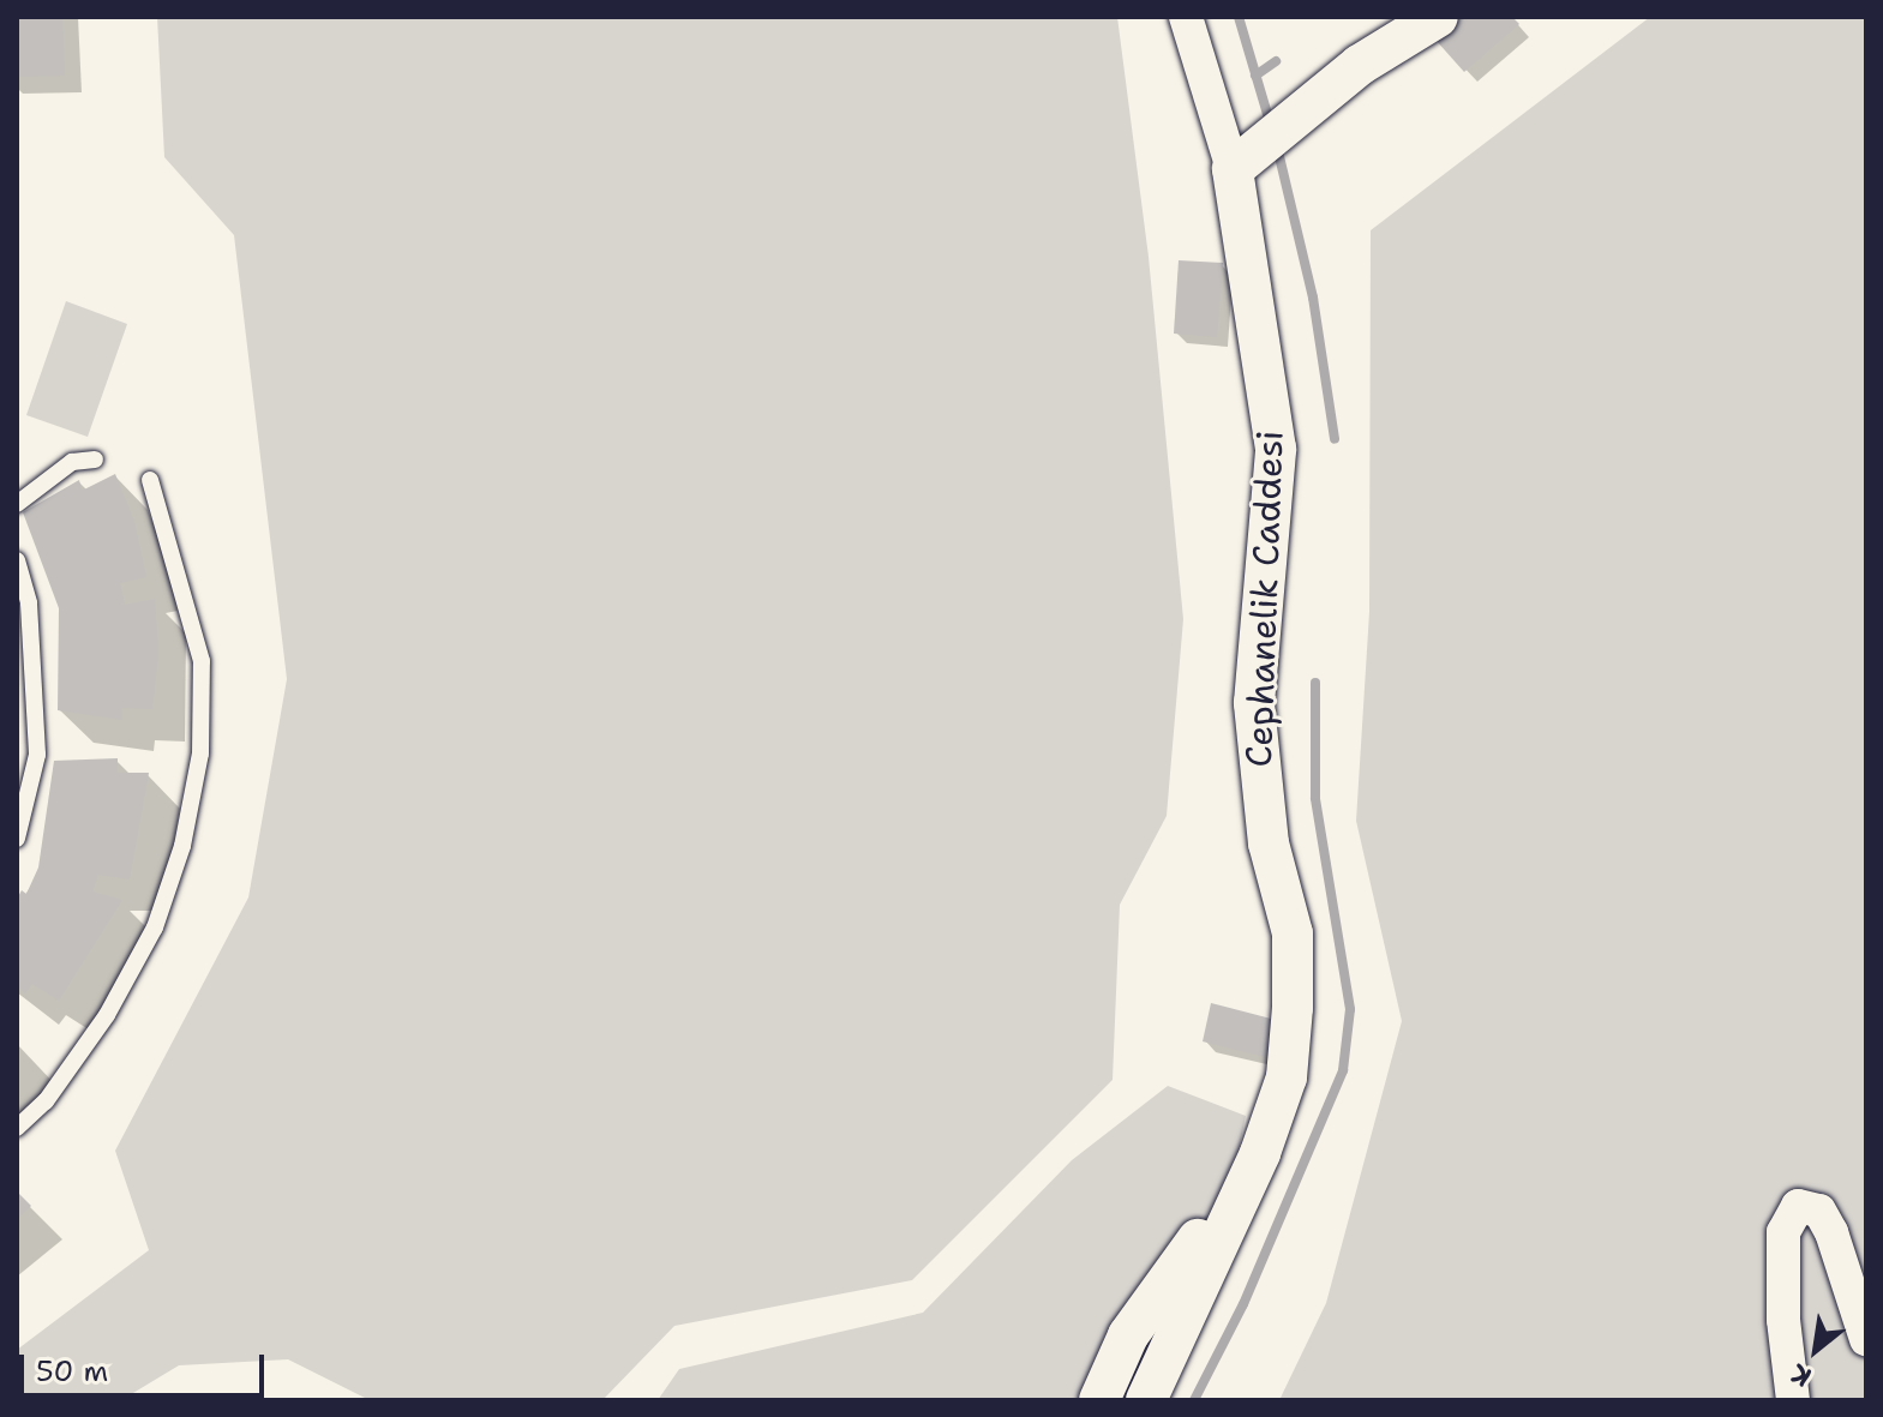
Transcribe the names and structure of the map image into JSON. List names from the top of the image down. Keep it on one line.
{"streets":{"street":["Cephanelik Caddesi"]},"scale_bar":"50 m","north":"bottom left"}
